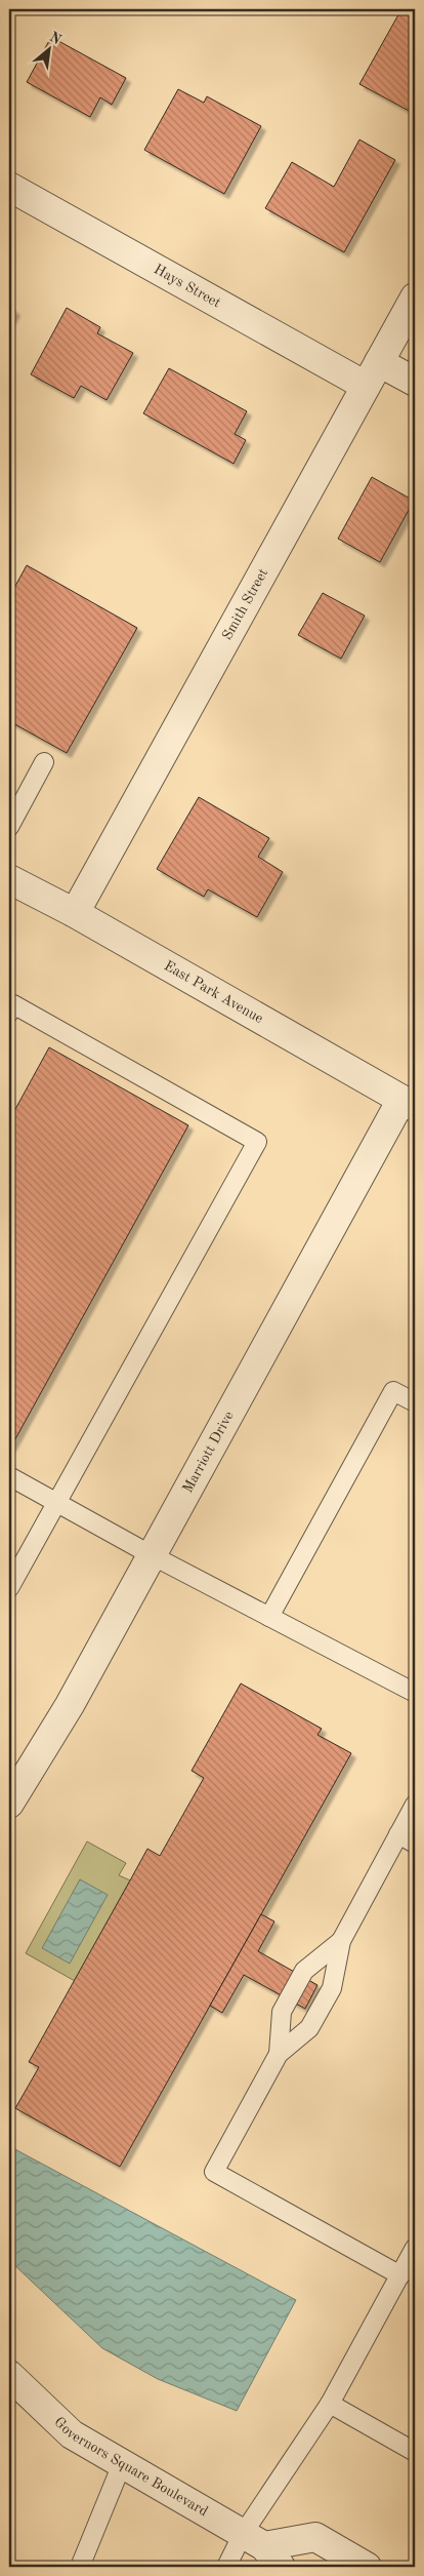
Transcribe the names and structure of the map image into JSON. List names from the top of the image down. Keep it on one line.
{"streets":{"street":["Hays Street","Smith Street","East Park Avenue","Marriott Drive","Governors Square Boulevard"]},"crossings":[["Hays Street","Smith Street"],["Smith Street","East Park Avenue"],["East Park Avenue","Marriott Drive"]],"north":"top right"}
